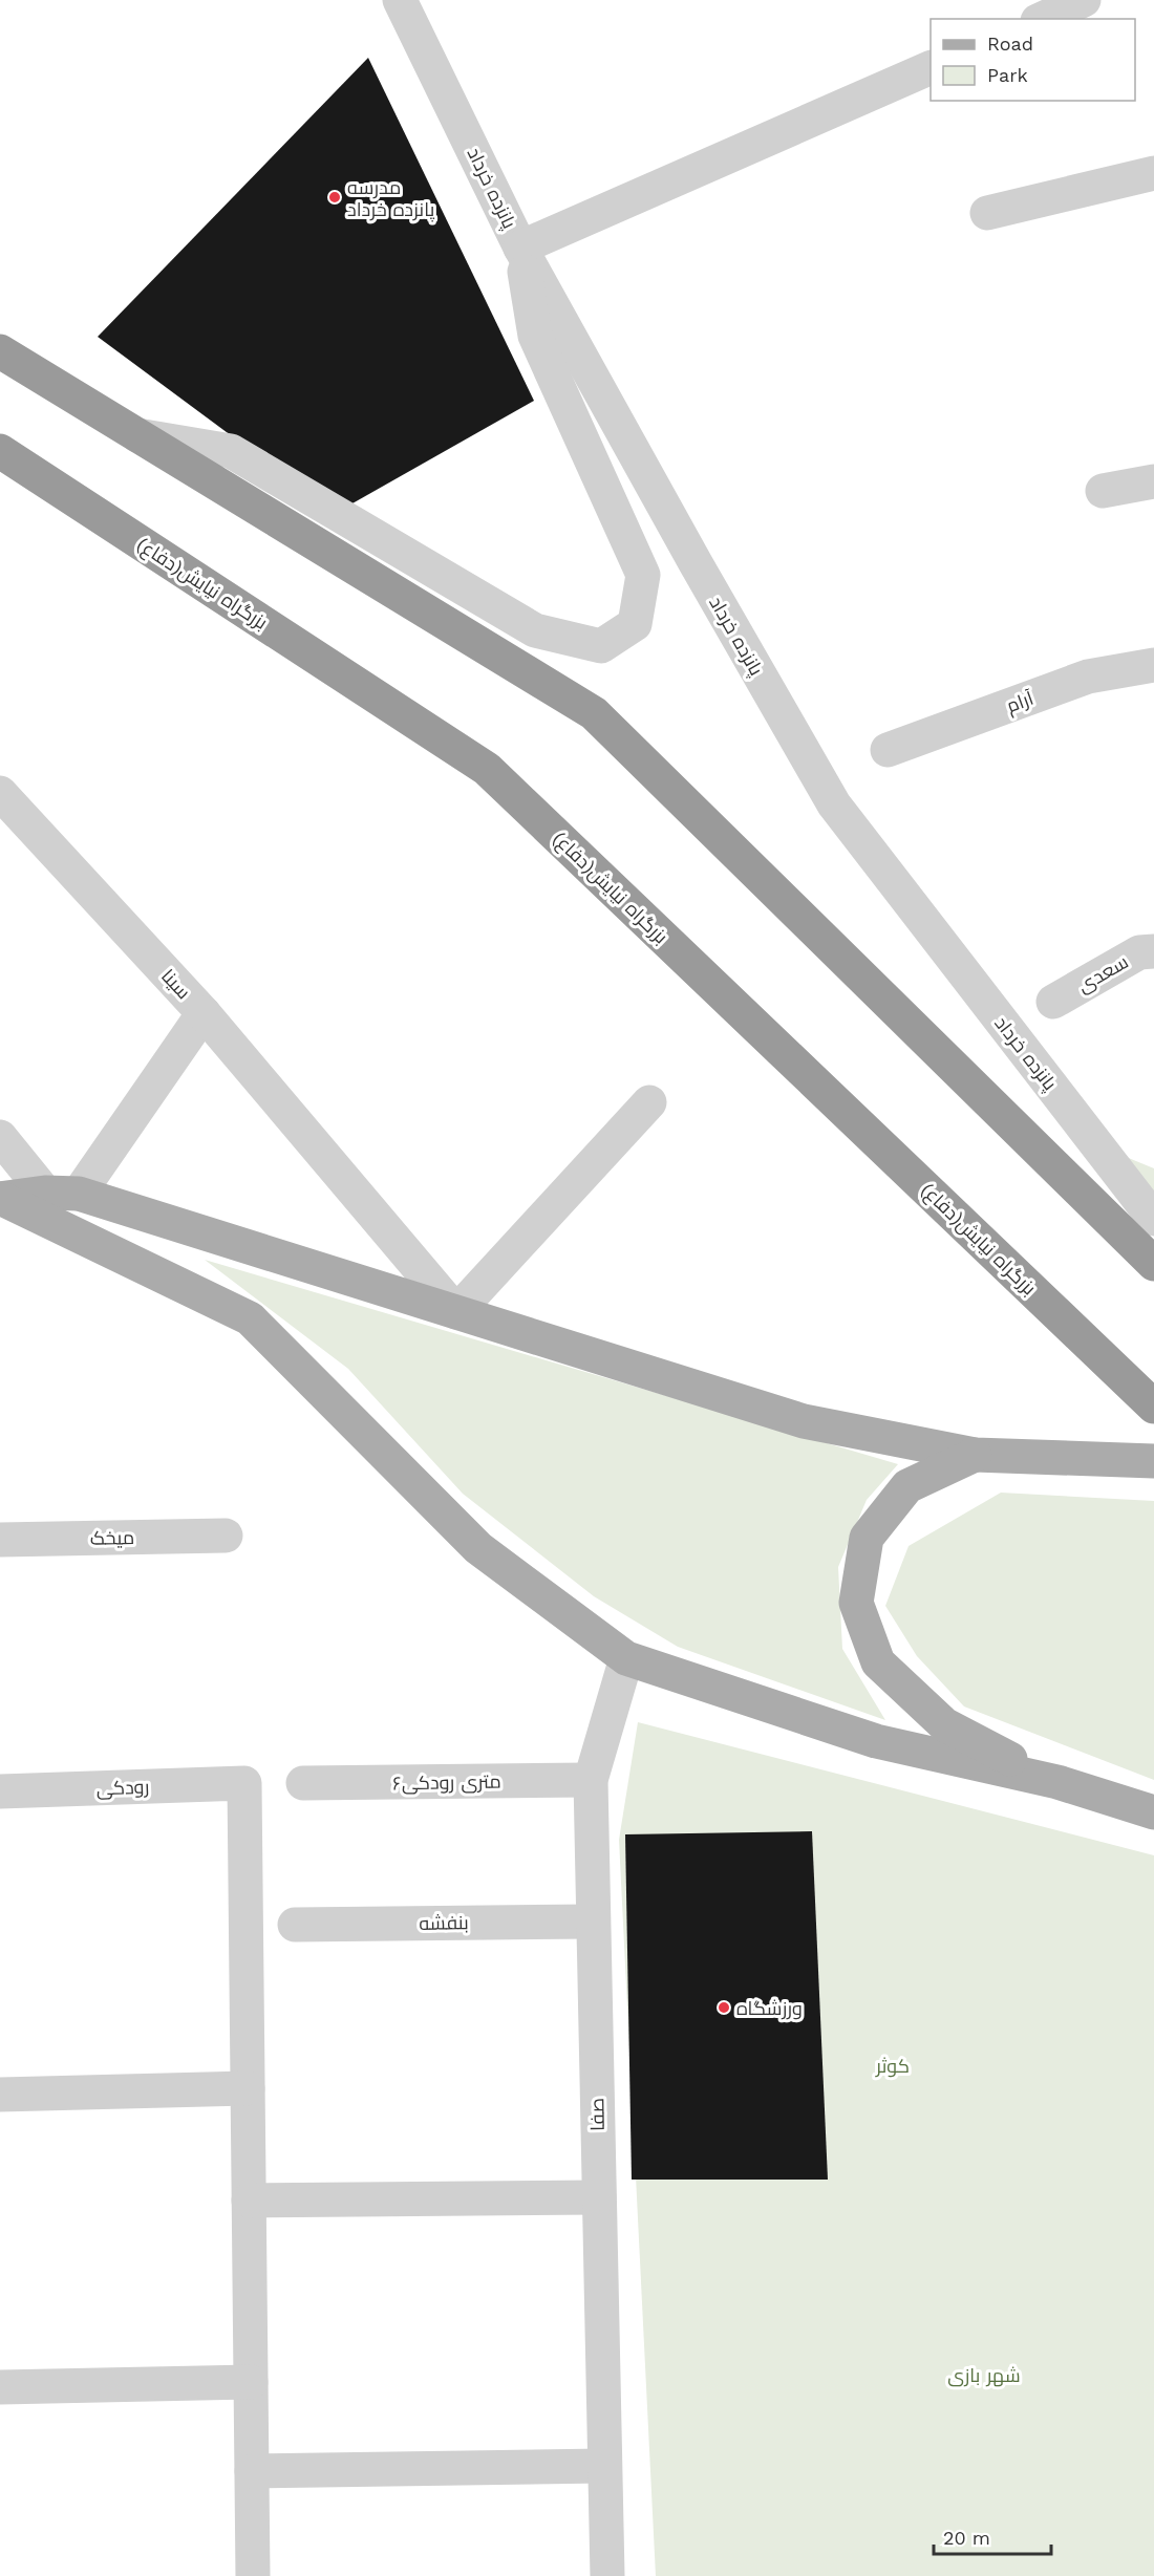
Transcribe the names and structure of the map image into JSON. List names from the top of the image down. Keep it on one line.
{"streets":{"highway":["بزرگراه نیایش(دفاع)"],"street":["پانزده خرداد","آرام","سعدی","سینا","میخک","۶متری رودکی","رودکی","بنفشه","صفا"]},"crossings":[["۶متری رودکی","صفا"],["بنفشه","صفا"]],"parks":["کوثر","شهر بازی"],"places":["مدرسه پانزده خرداد","ورزشگاه"],"legend":["Road","Park"],"scale_bar":"20 m"}
